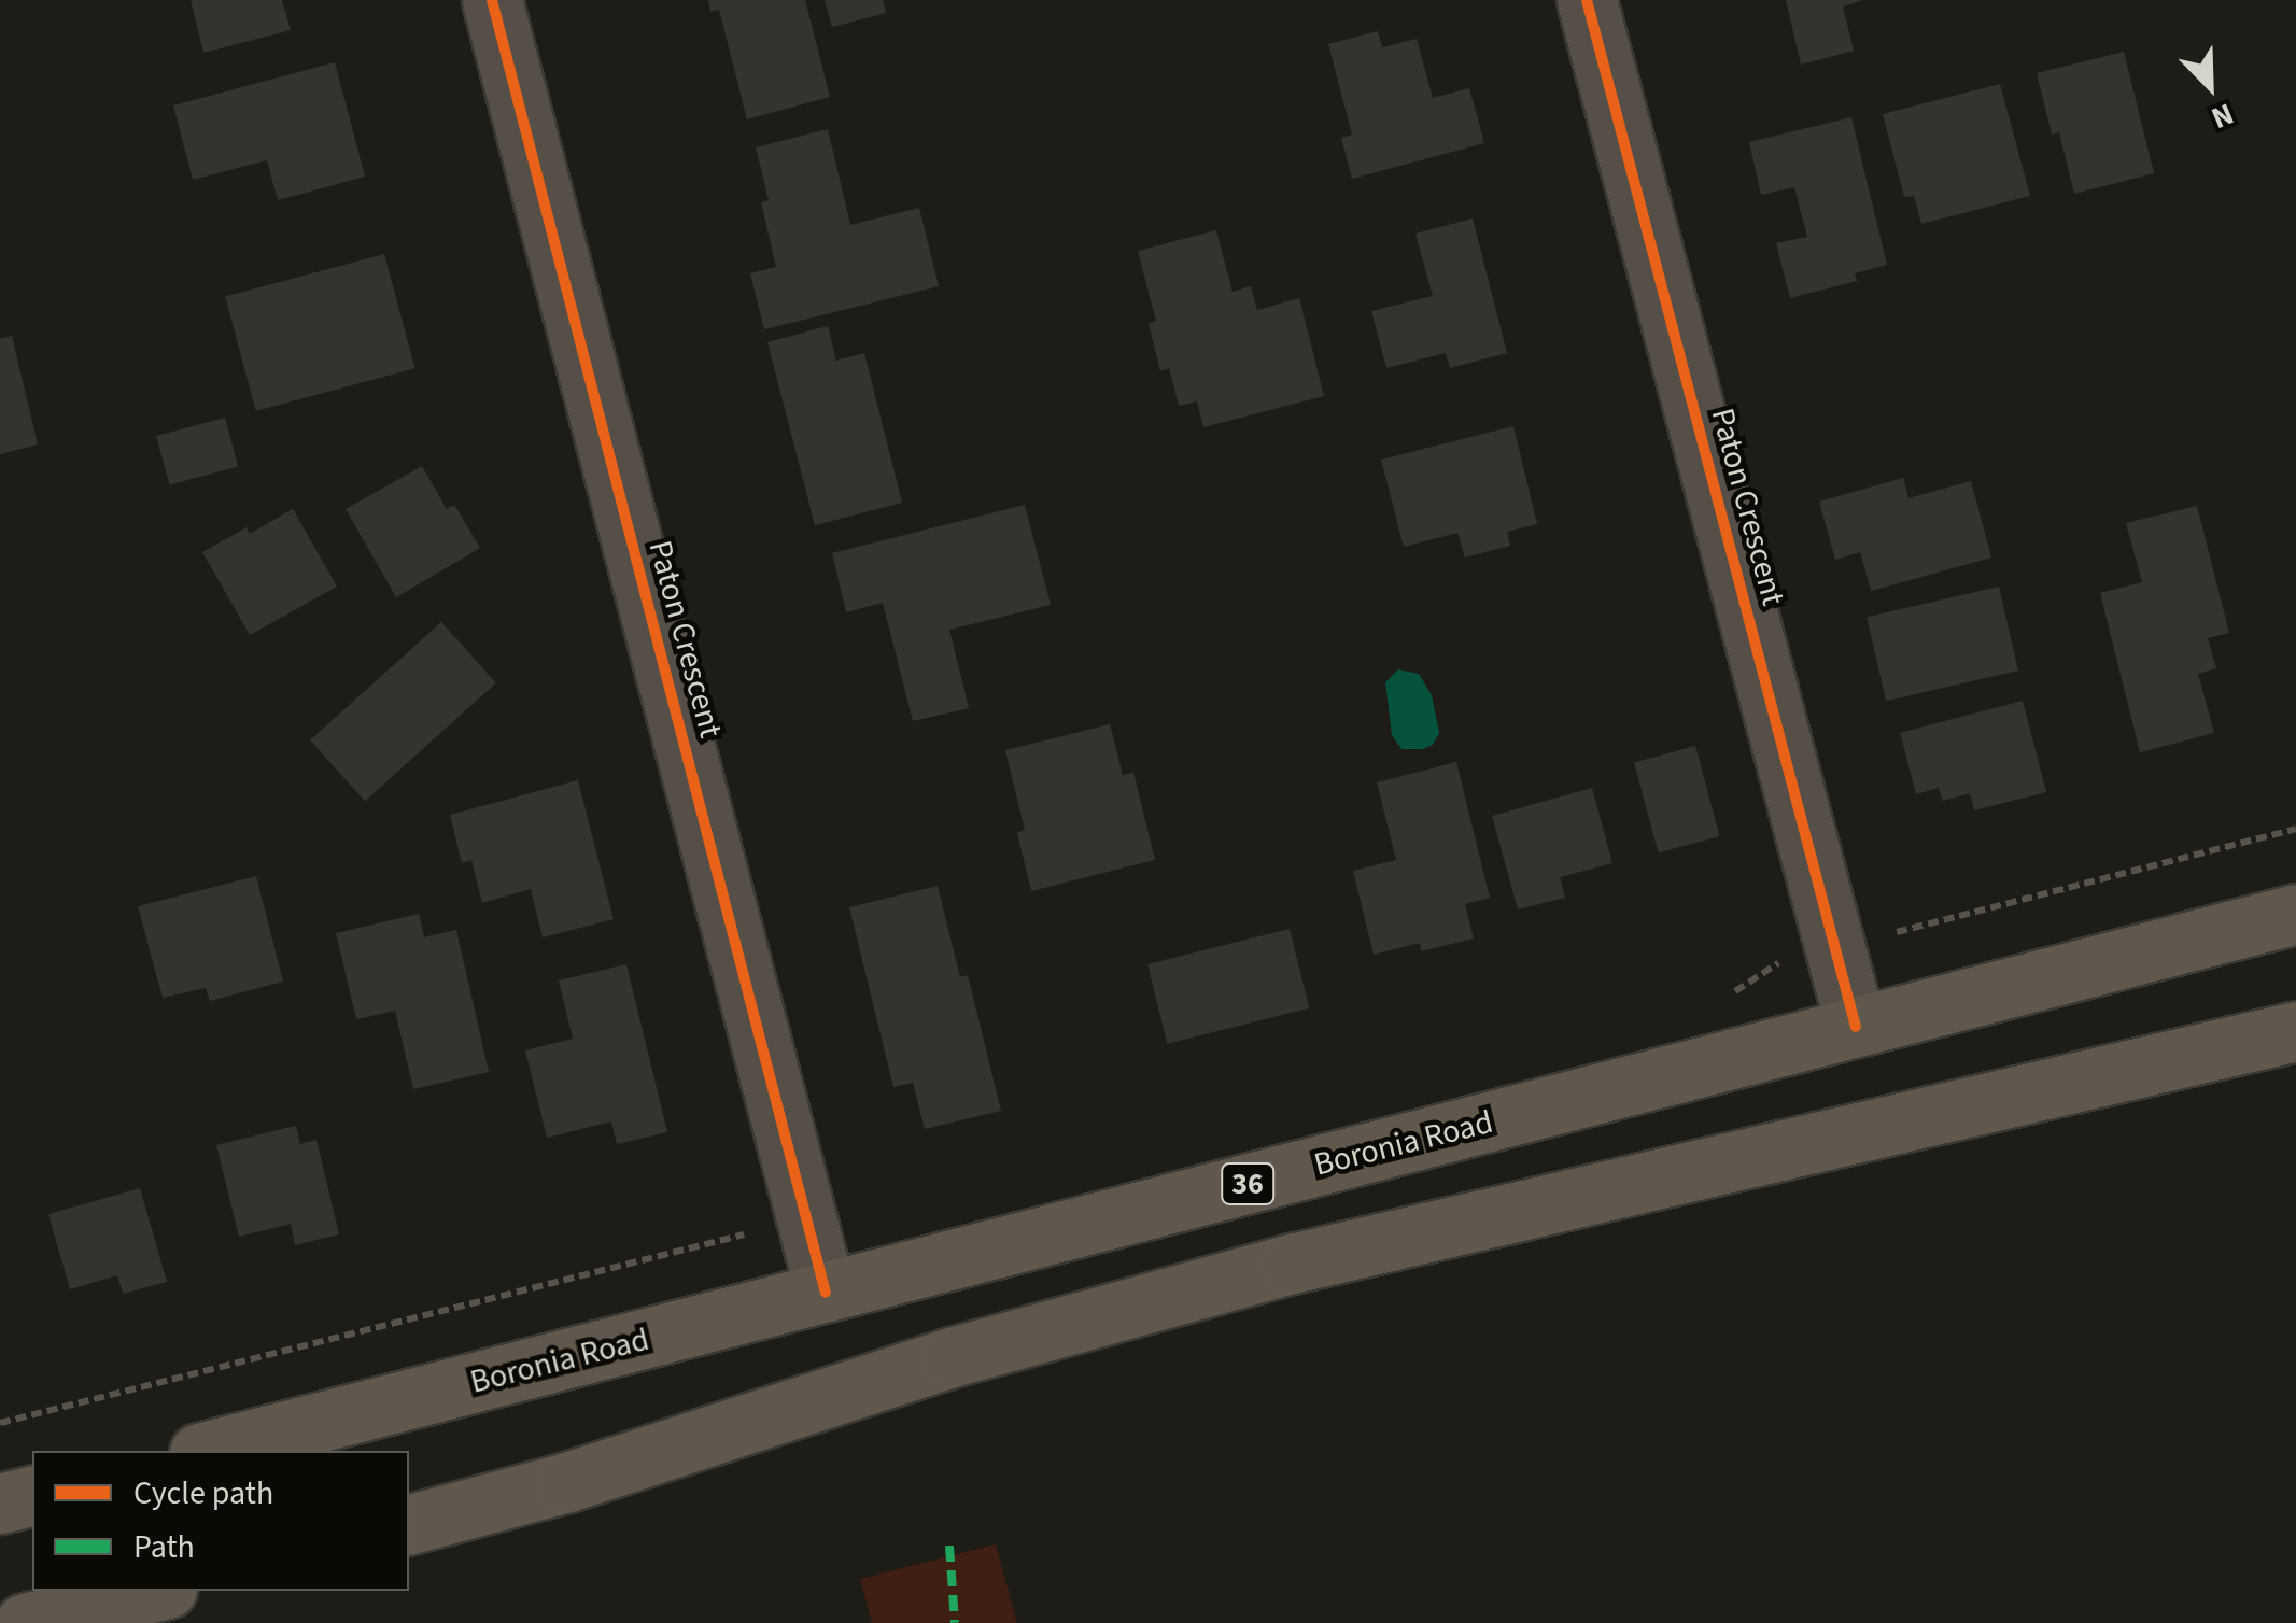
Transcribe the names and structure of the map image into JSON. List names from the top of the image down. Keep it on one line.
{"streets":{"main road":["Boronia Road","36"],"street":["Paton Crescent"]},"crossings":[["Paton Crescent","Boronia Road"]],"legend":["Cycle path","Path"],"north":"bottom right"}
